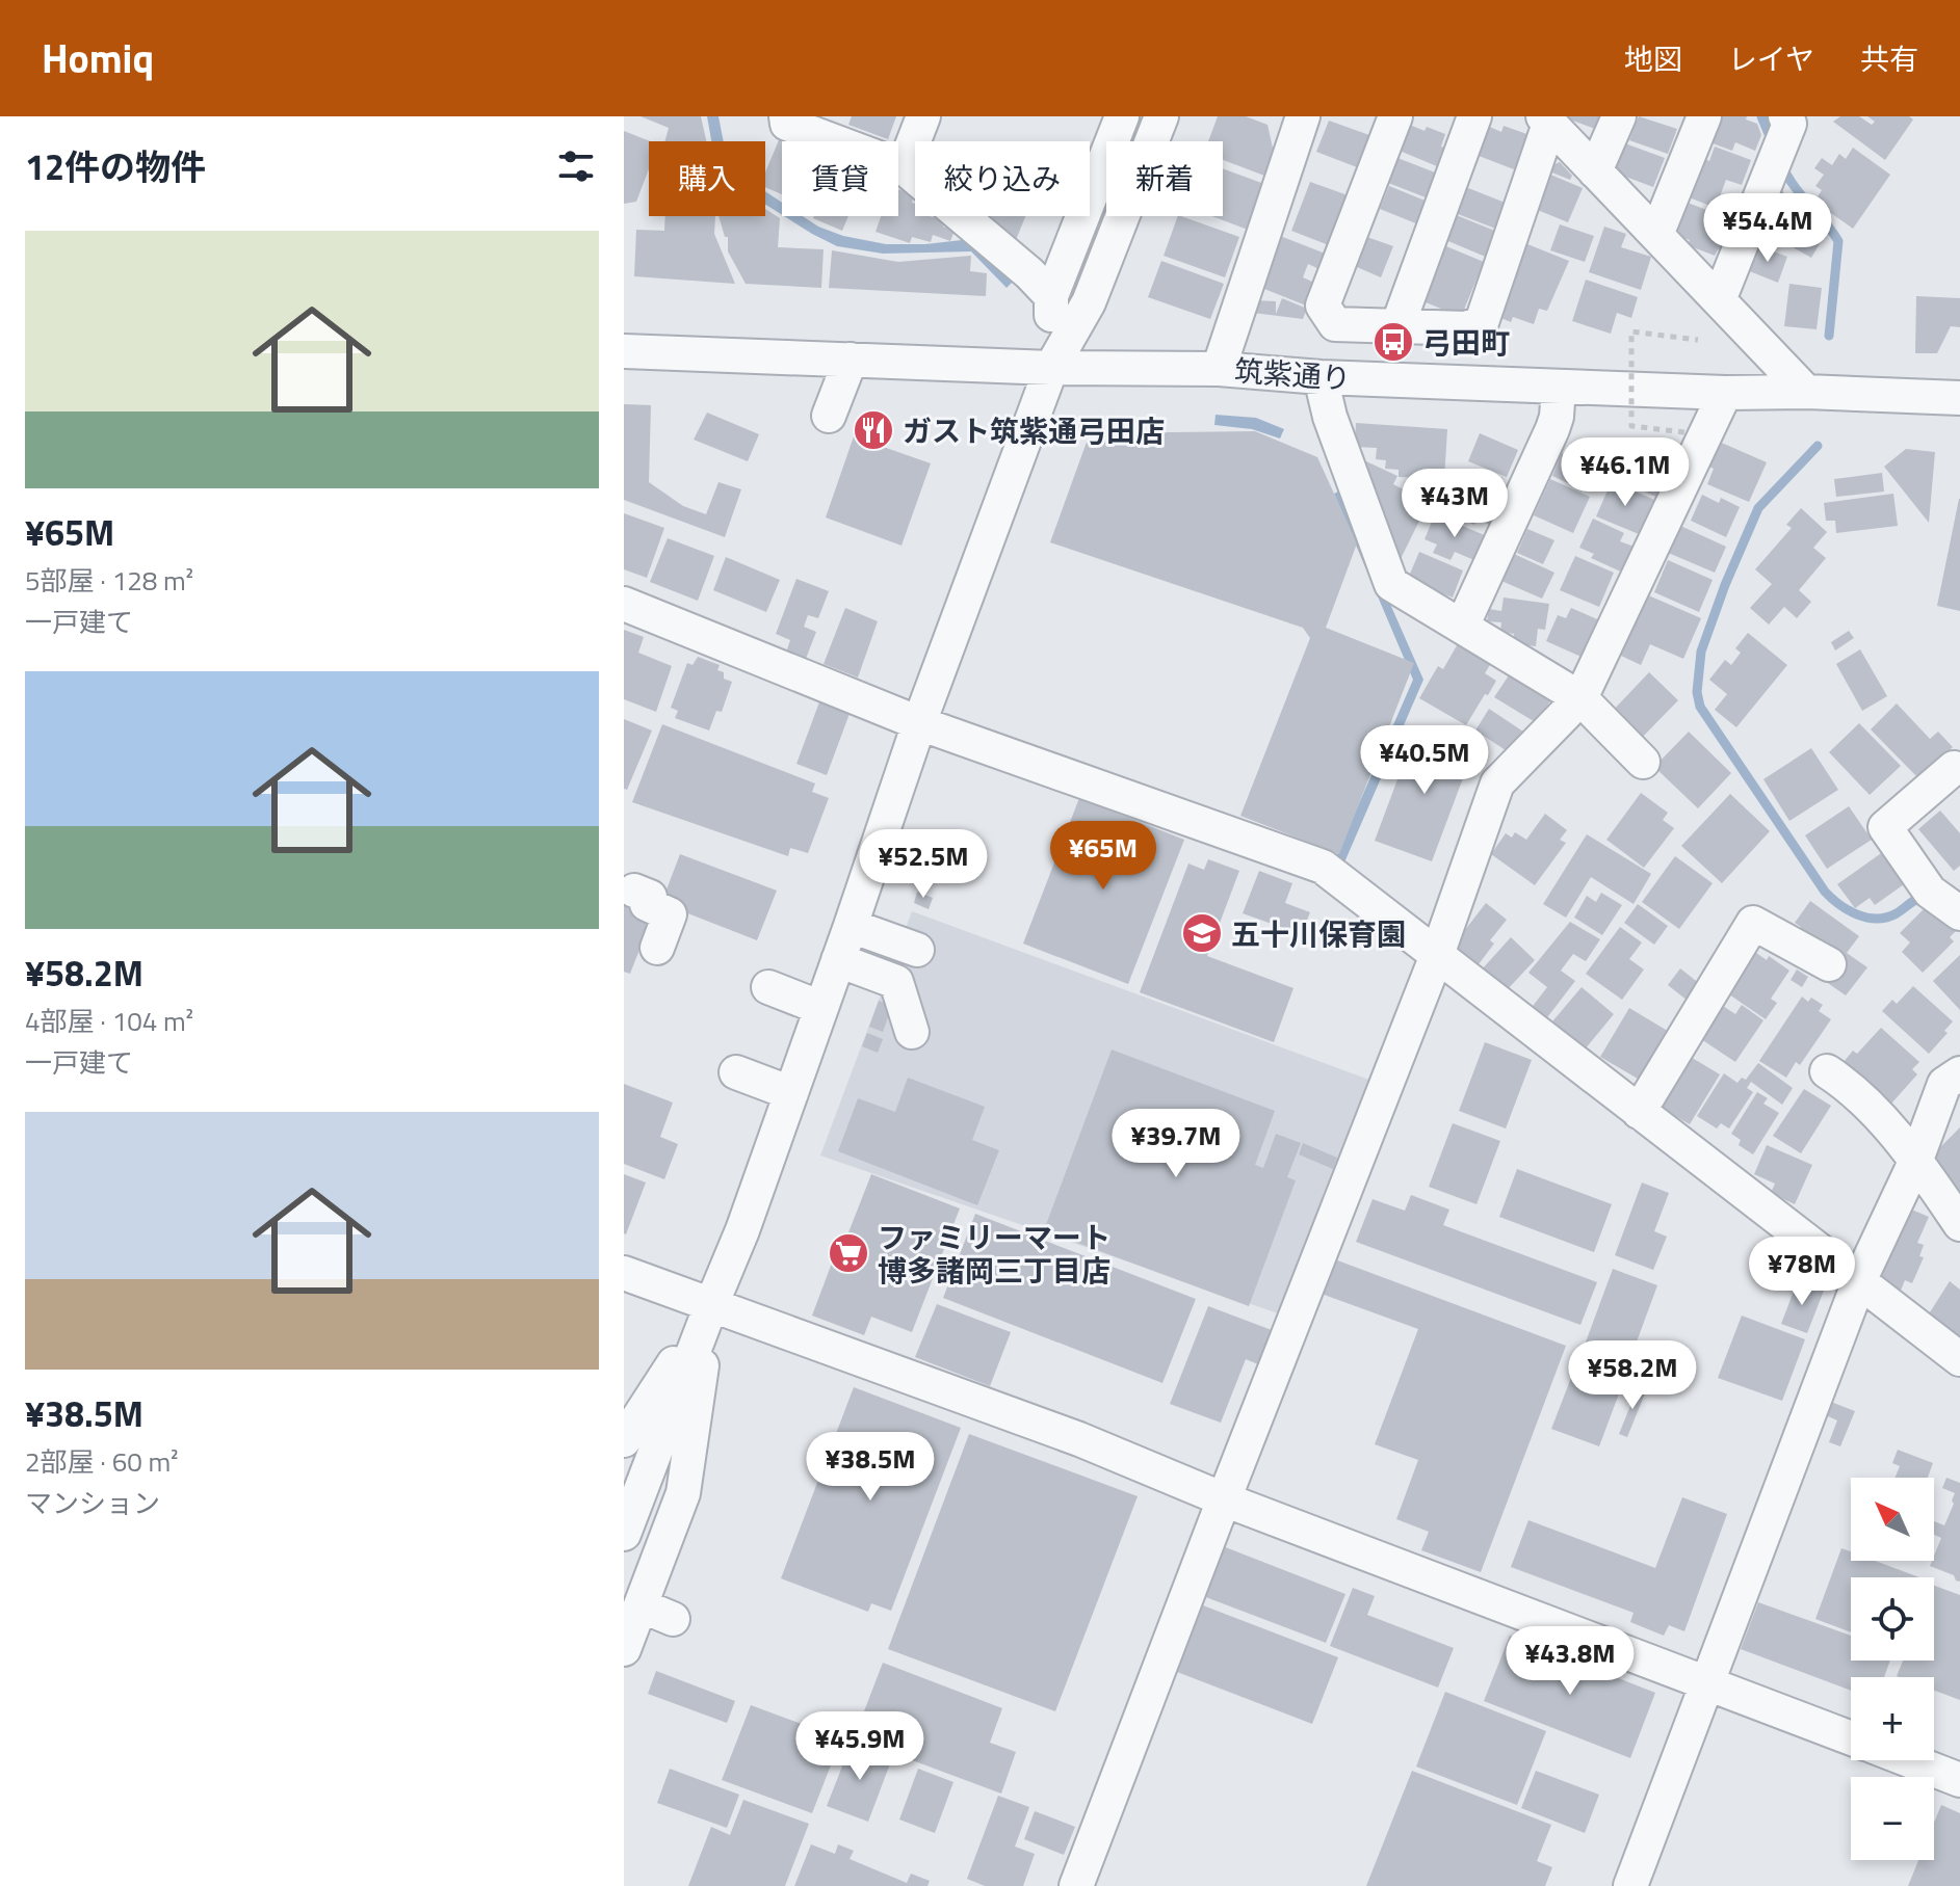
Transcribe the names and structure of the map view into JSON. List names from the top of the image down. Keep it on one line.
{"streets":{"street":["筑紫通り"]},"places":{"bus stop":["弓田町"],"restaurant":["ガスト筑紫通弓田店"],"school or university":["五十川保育園"],"supermarket":["ファミリーマート 博多諸岡三丁目店"]},"north":"top left","page":{"header":"Homiq","nav":["地図","レイヤ","共有"],"heading":"12件の物件","chip":["購入","賃貸","絞り込み","新着"],"price":["¥54.4M","¥46.1M","¥43M","¥40.5M","¥65M","¥52.5M","¥39.7M","¥78M","¥58.2M","¥38.5M","¥43.8M","¥45.9M"],"list":[{"name":"¥65M","note":"5部屋 · 128 m² · 一戸建て"},{"name":"¥58.2M","note":"4部屋 · 104 m² · 一戸建て"},{"name":"¥38.5M","note":"2部屋 · 60 m² · マンション"}],"map_buttons":["+","−"]}}
